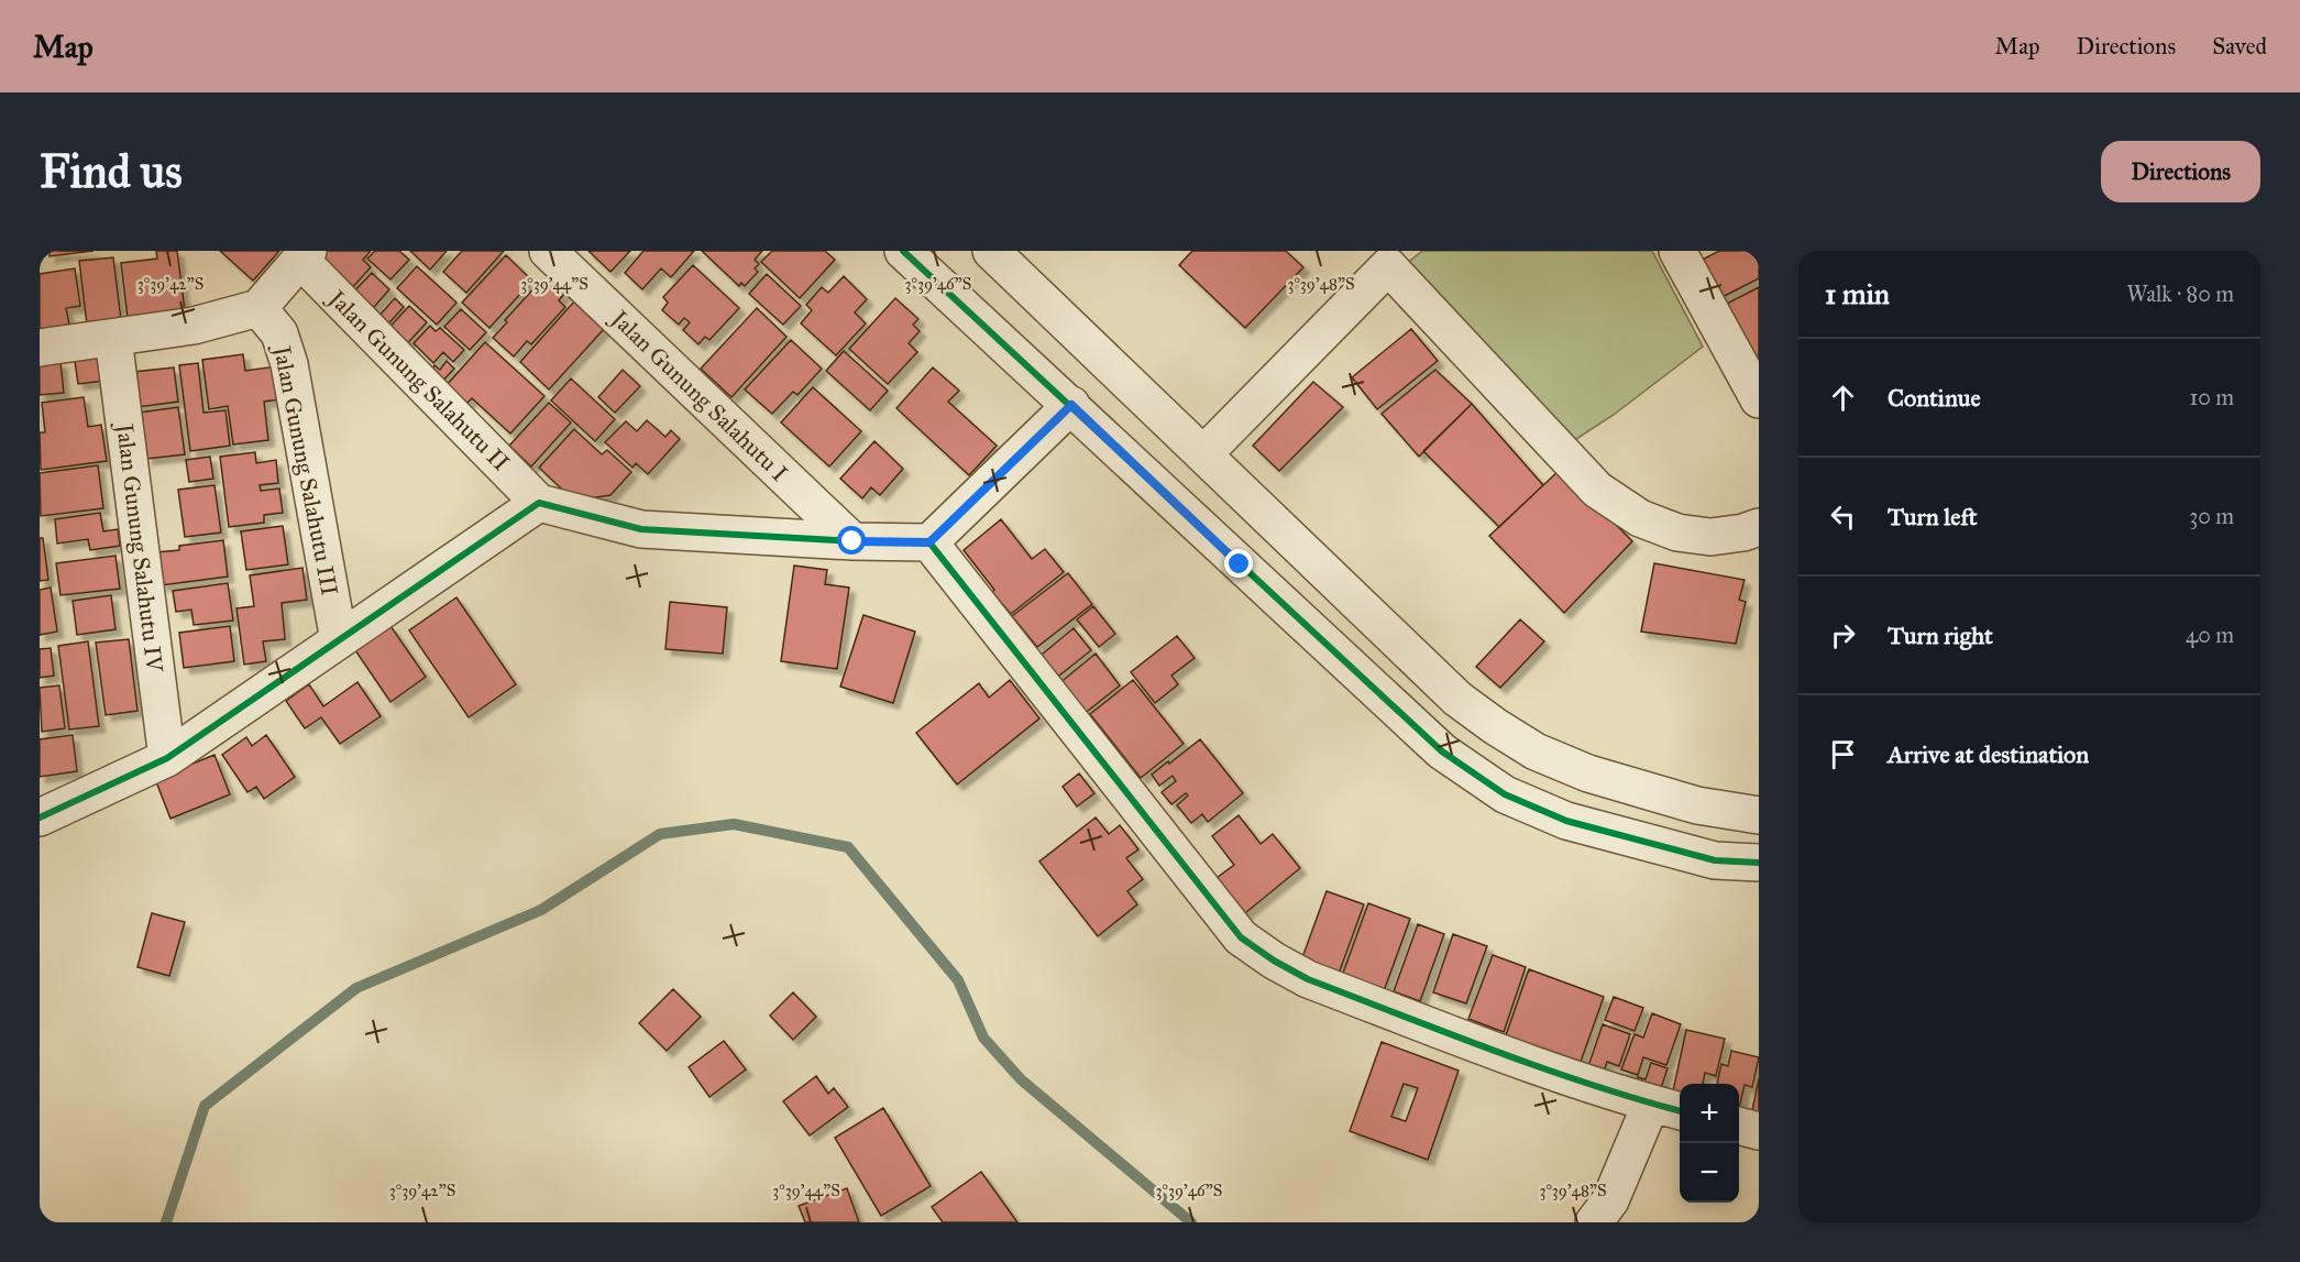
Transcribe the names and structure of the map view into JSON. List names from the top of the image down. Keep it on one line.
{"streets":{"street":["Jalan Gunung Salahutu II","Jalan Gunung Salahutu I","Jalan Gunung Salahutu III","Jalan Gunung Salahutu IV"]},"page":{"header":"Map","nav":["Map","Directions","Saved"],"buttons":"Directions","title":"Find us","heading":["1 min","Walk · 80 m"],"list":[["Continue","10 m"],["Turn left","30 m"],["Turn right","40 m"],"Arrive at destination"],"map_buttons":["+","−"]},"coordinates":["3°39'42\"S","3°39'44\"S","3°39'46\"S","3°39'48\"S"]}
